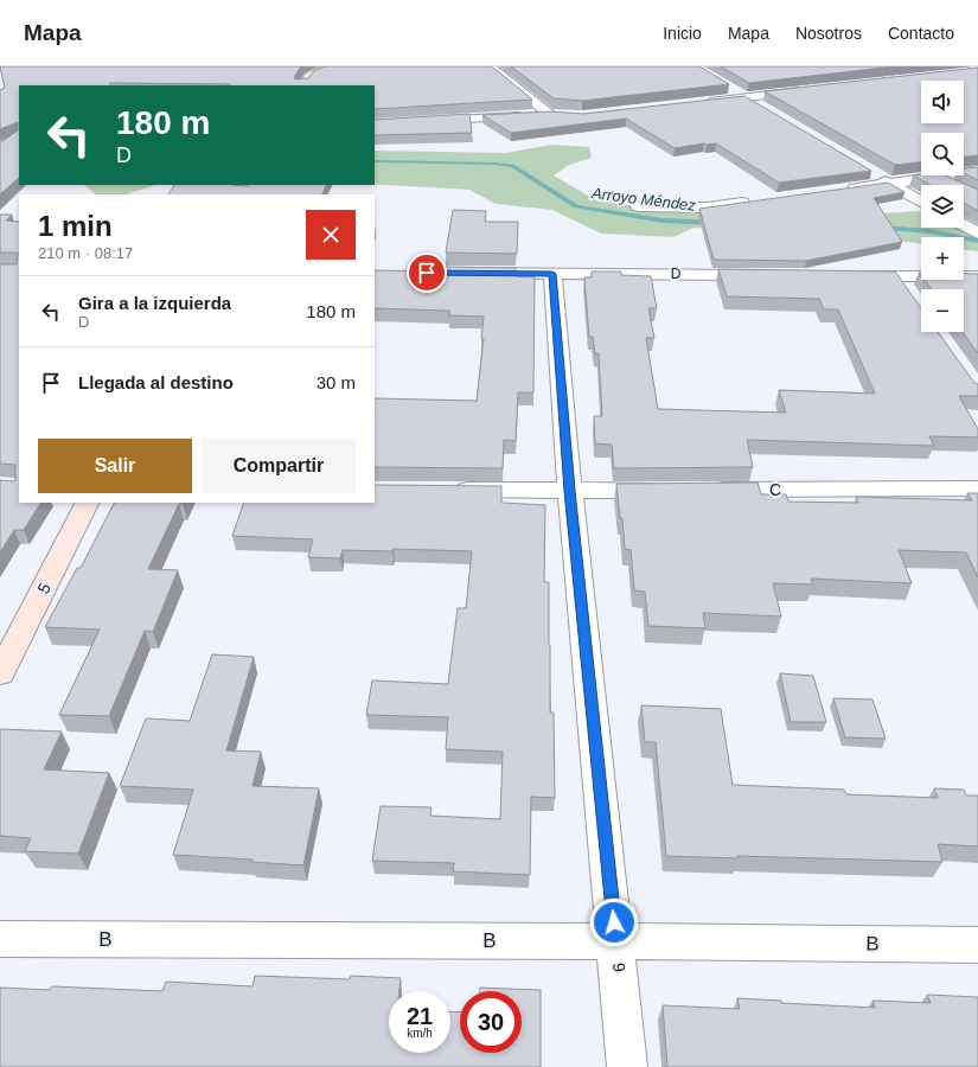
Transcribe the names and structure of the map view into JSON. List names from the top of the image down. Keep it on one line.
{"streets":{"street":["D","C","5","B","6"]},"crossings":[["D","6"],["B","6"]],"water":["Arroyo Méndez"],"page":{"header":"Mapa","nav":["Inicio","Mapa","Nosotros","Contacto"],"map_buttons":["+","−"],"turn":["180 m","D"],"heading":["1 min","210 m · 08:17"],"list":[{"name":"Gira a la izquierda","note":"D","value":"180 m"},{"name":"Llegada al destino","value":"30 m"}],"buttons":["Salir","Compartir"],"speed":"21 km/h","limit":"30"}}
